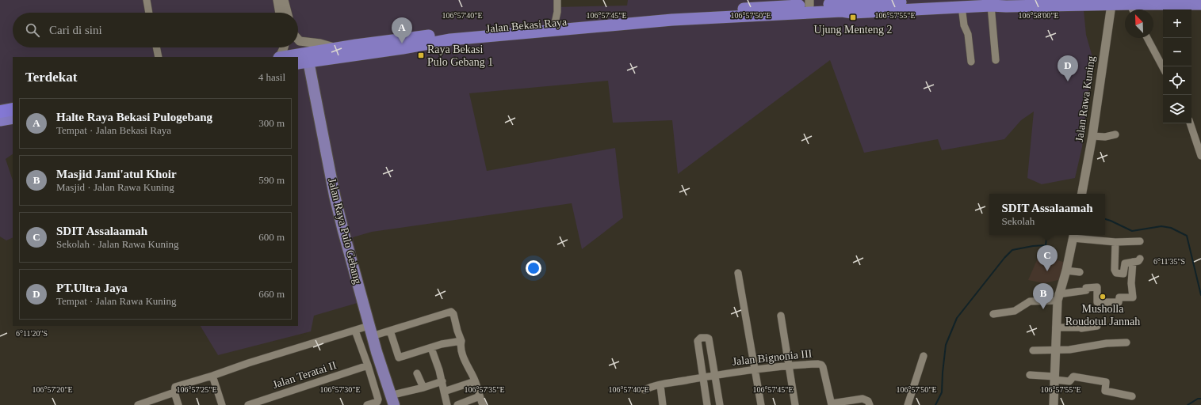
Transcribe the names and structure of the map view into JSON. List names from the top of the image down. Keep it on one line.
{"streets":{"highway":["Jalan Bekasi Raya"],"main road":["Jalan Raya Pulo Gebang"],"street":["Jalan Rawa Kuning","Jalan Bignonia III","Jalan Teratai II"]},"crossings":[["Jalan Bekasi Raya","Jalan Rawa Kuning"],["Jalan Bekasi Raya","Jalan Raya Pulo Gebang"]],"places":{"transit":["Ujung Menteng 2","Raya Bekasi Pulo Gebang 1"],"other":["Musholla Roudotul Jannah"]},"north":"top left","page":{"map_buttons":["+","−"],"search":"Cari di sini","pins":["A","D","C","B"],"heading":["Terdekat","4 hasil"],"list":[{"mark":"A","name":"Halte Raya Bekasi Pulogebang","note":"Tempat · Jalan Bekasi Raya","value":"300 m"},{"mark":"B","name":"Masjid Jami'atul Khoir","note":"Masjid · Jalan Rawa Kuning","value":"590 m"},{"mark":"C","name":"SDIT Assalaamah","note":"Sekolah · Jalan Rawa Kuning","value":"600 m"},{"mark":"D","name":"PT.Ultra Jaya","note":"Tempat · Jalan Rawa Kuning","value":"660 m"}],"popup":["SDIT Assalaamah","Sekolah"]},"coordinates":["106°57'40\"E","106°57'45\"E","106°57'50\"E","106°57'55\"E","106°58'00\"E","6°11'35\"S","6°11'20\"S","106°57'20\"E","106°57'25\"E","106°57'30\"E","106°57'35\"E"]}
